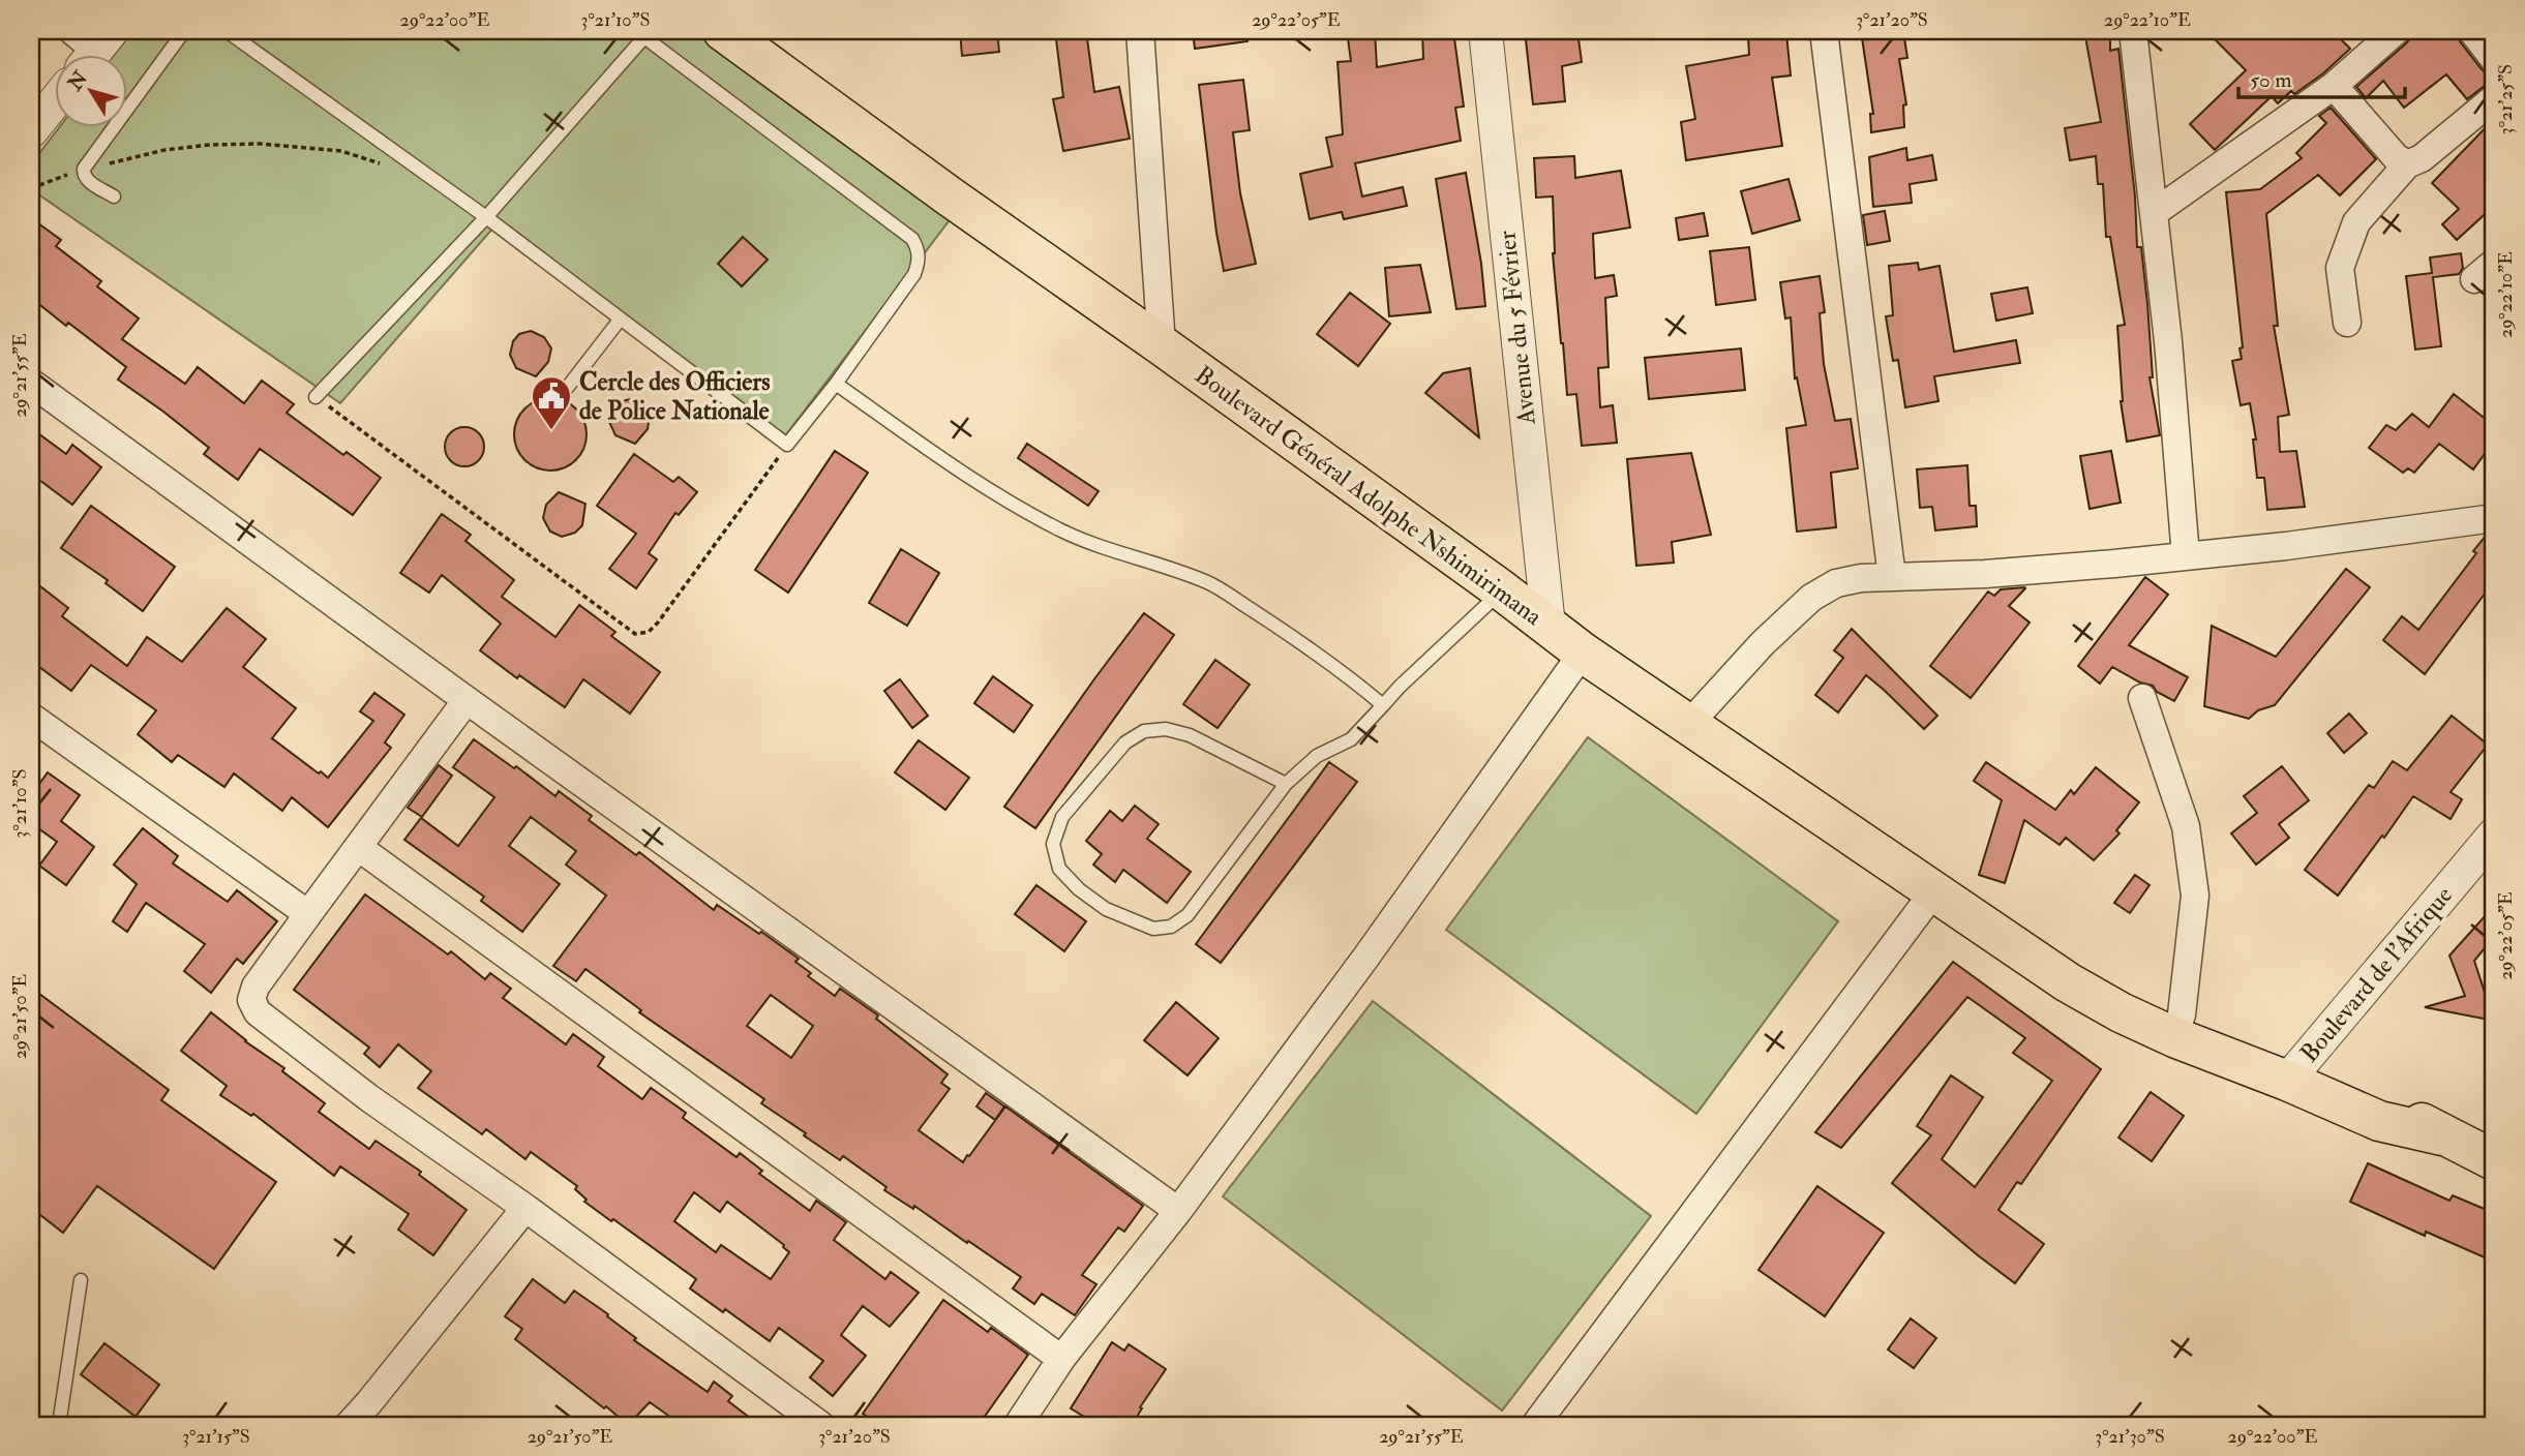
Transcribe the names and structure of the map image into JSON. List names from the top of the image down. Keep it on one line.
{"streets":{"main road":["Boulevard Général Adolphe Nshimirimana"],"street":["Avenue du 5 Février","Boulevard de l'Afrique"]},"crossings":[["Avenue du 5 Février","Boulevard Général Adolphe Nshimirimana"],["Boulevard Général Adolphe Nshimirimana","Boulevard de l'Afrique"]],"places":{"public building":["Cercle des Officiers de Police Nationale"]},"scale_bar":"50 m","north":"top left","coordinates":["29°22'00\"E","3°21'10\"S","29°22'05\"E","3°21'20\"S","29°22'10\"E","3°21'25\"S","29°21'55\"E","29°21'50\"E","3°21'15\"S","3°21'30\"S"]}
